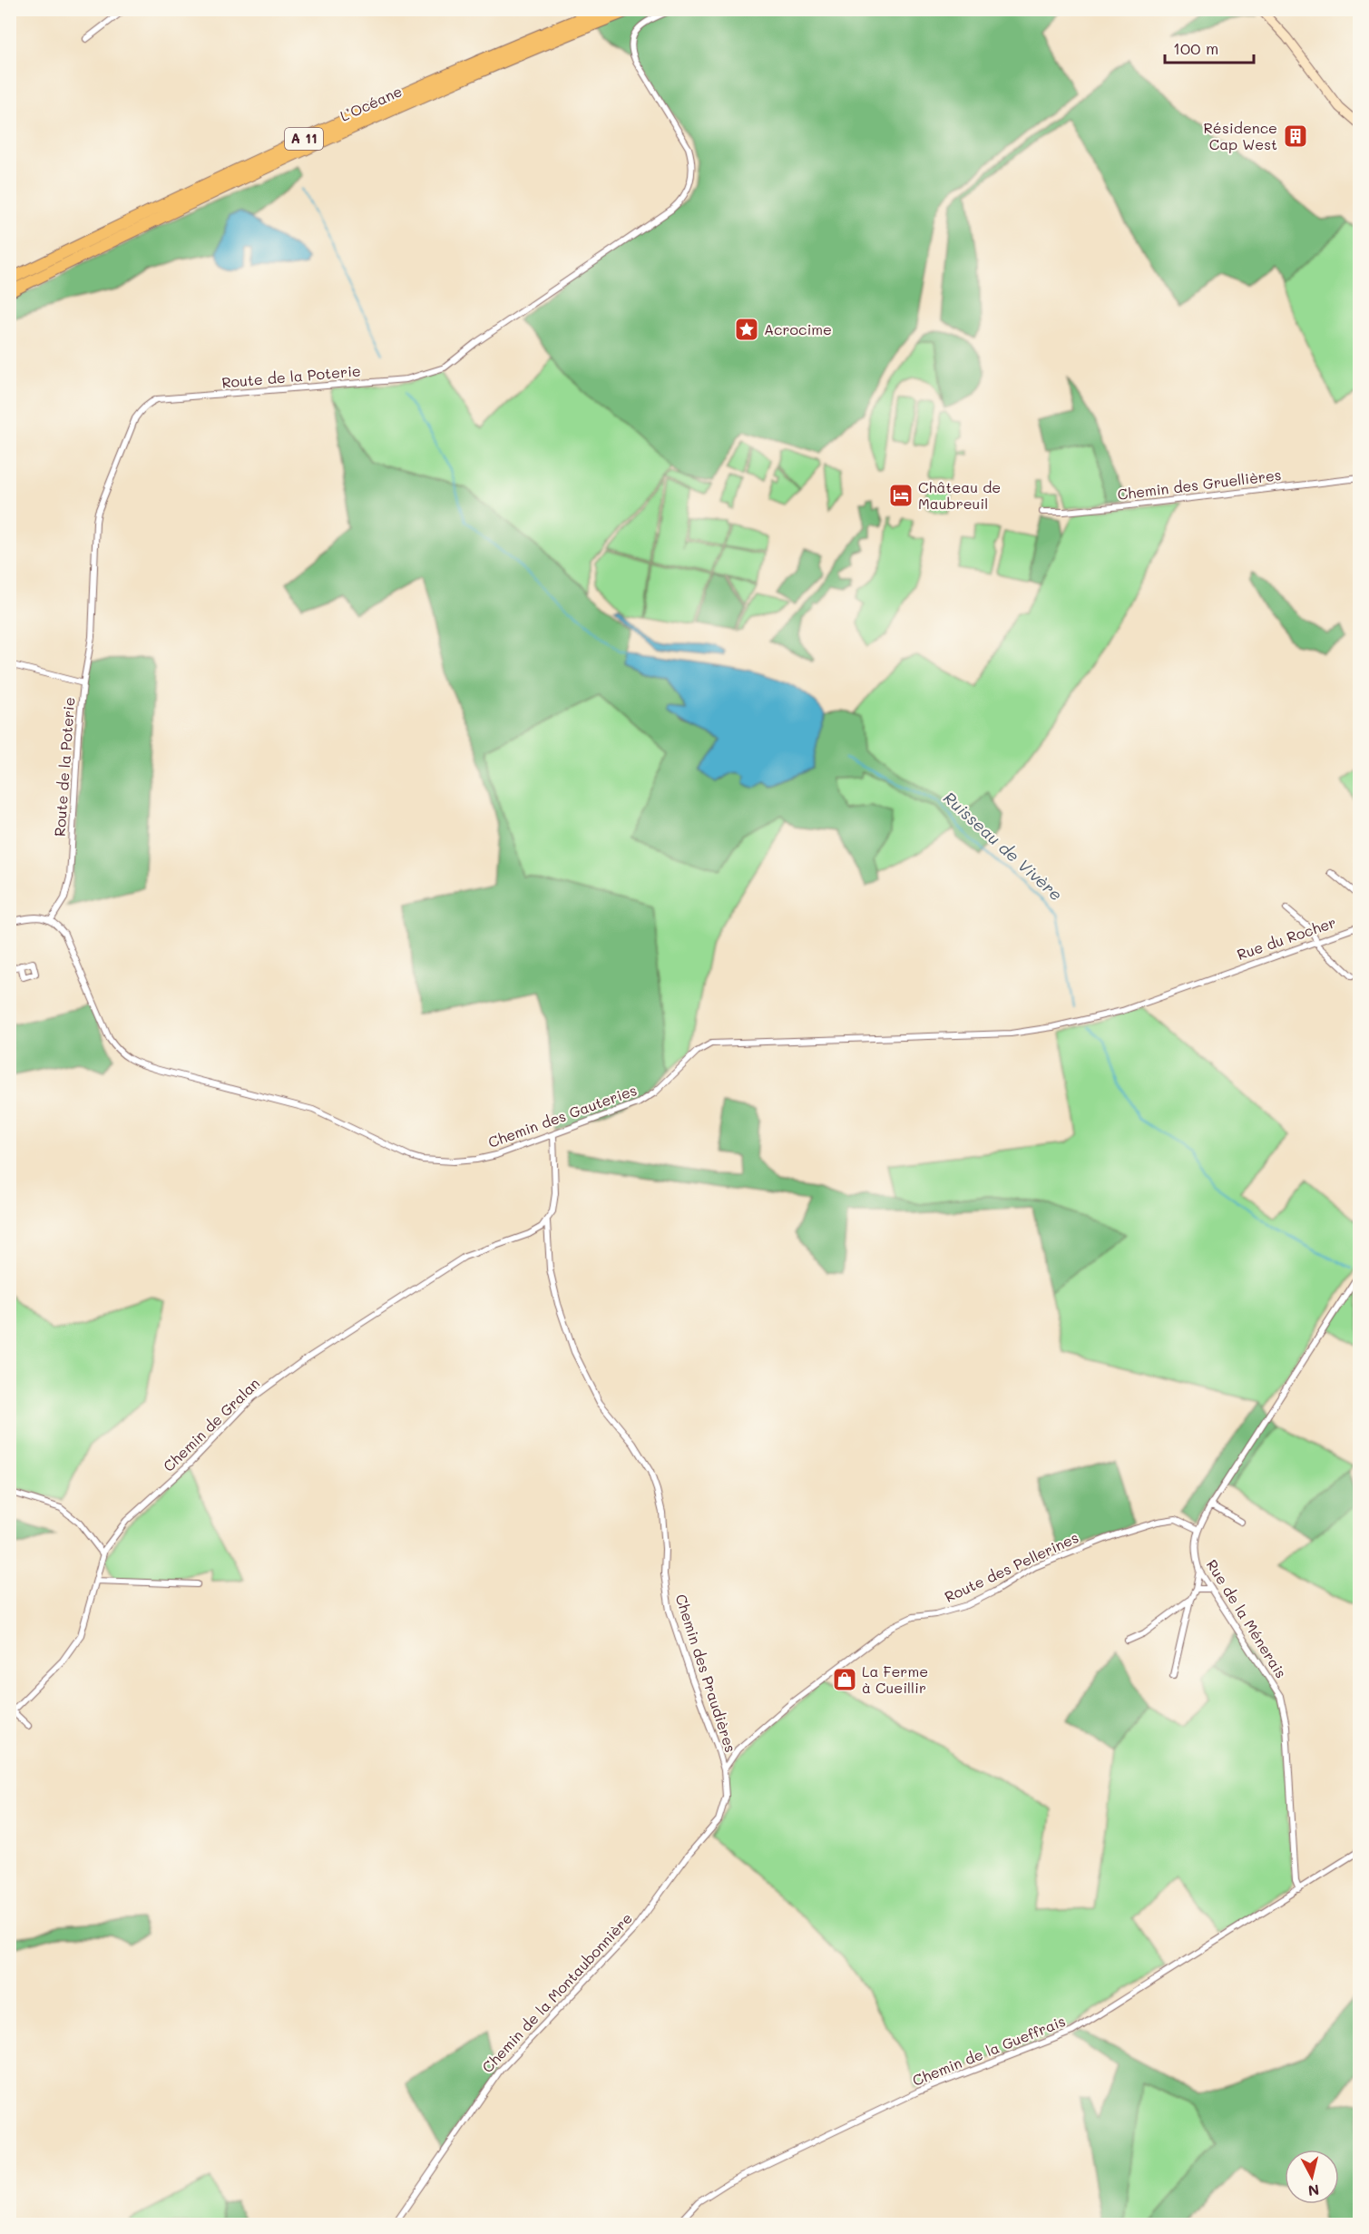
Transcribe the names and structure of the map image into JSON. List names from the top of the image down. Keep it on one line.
{"streets":{"highway":["L’Océane","A 11"],"street":["Route de la Poterie","Chemin des Gruellières","Rue du Rocher","Chemin des Gauteries","Chemin de Gralan","Route des Pellerines","Rue de la Ménerais","Chemin des Praudières","Chemin de la Montaubonnière","Chemin de la Gueffrais"]},"crossings":[["Route de la Poterie","Chemin des Gauteries"],["Rue du Rocher","Chemin des Gauteries"],["Chemin de Gralan","Chemin des Praudières"],["Route des Pellerines","Rue de la Ménerais"],["Route des Pellerines","Chemin des Praudières"],["Route des Pellerines","Chemin de la Montaubonnière"],["Rue de la Ménerais","Chemin de la Gueffrais"],["Chemin des Praudières","Chemin de la Montaubonnière"]],"water":["Ruisseau de Vivère"],"places":{"building":["Résidence Cap West"],"place":["Acrocime"],"hotel":["Château de Maubreuil"],"shop":["La Ferme à Cueillir"]},"scale_bar":"100 m","north":"bottom"}
